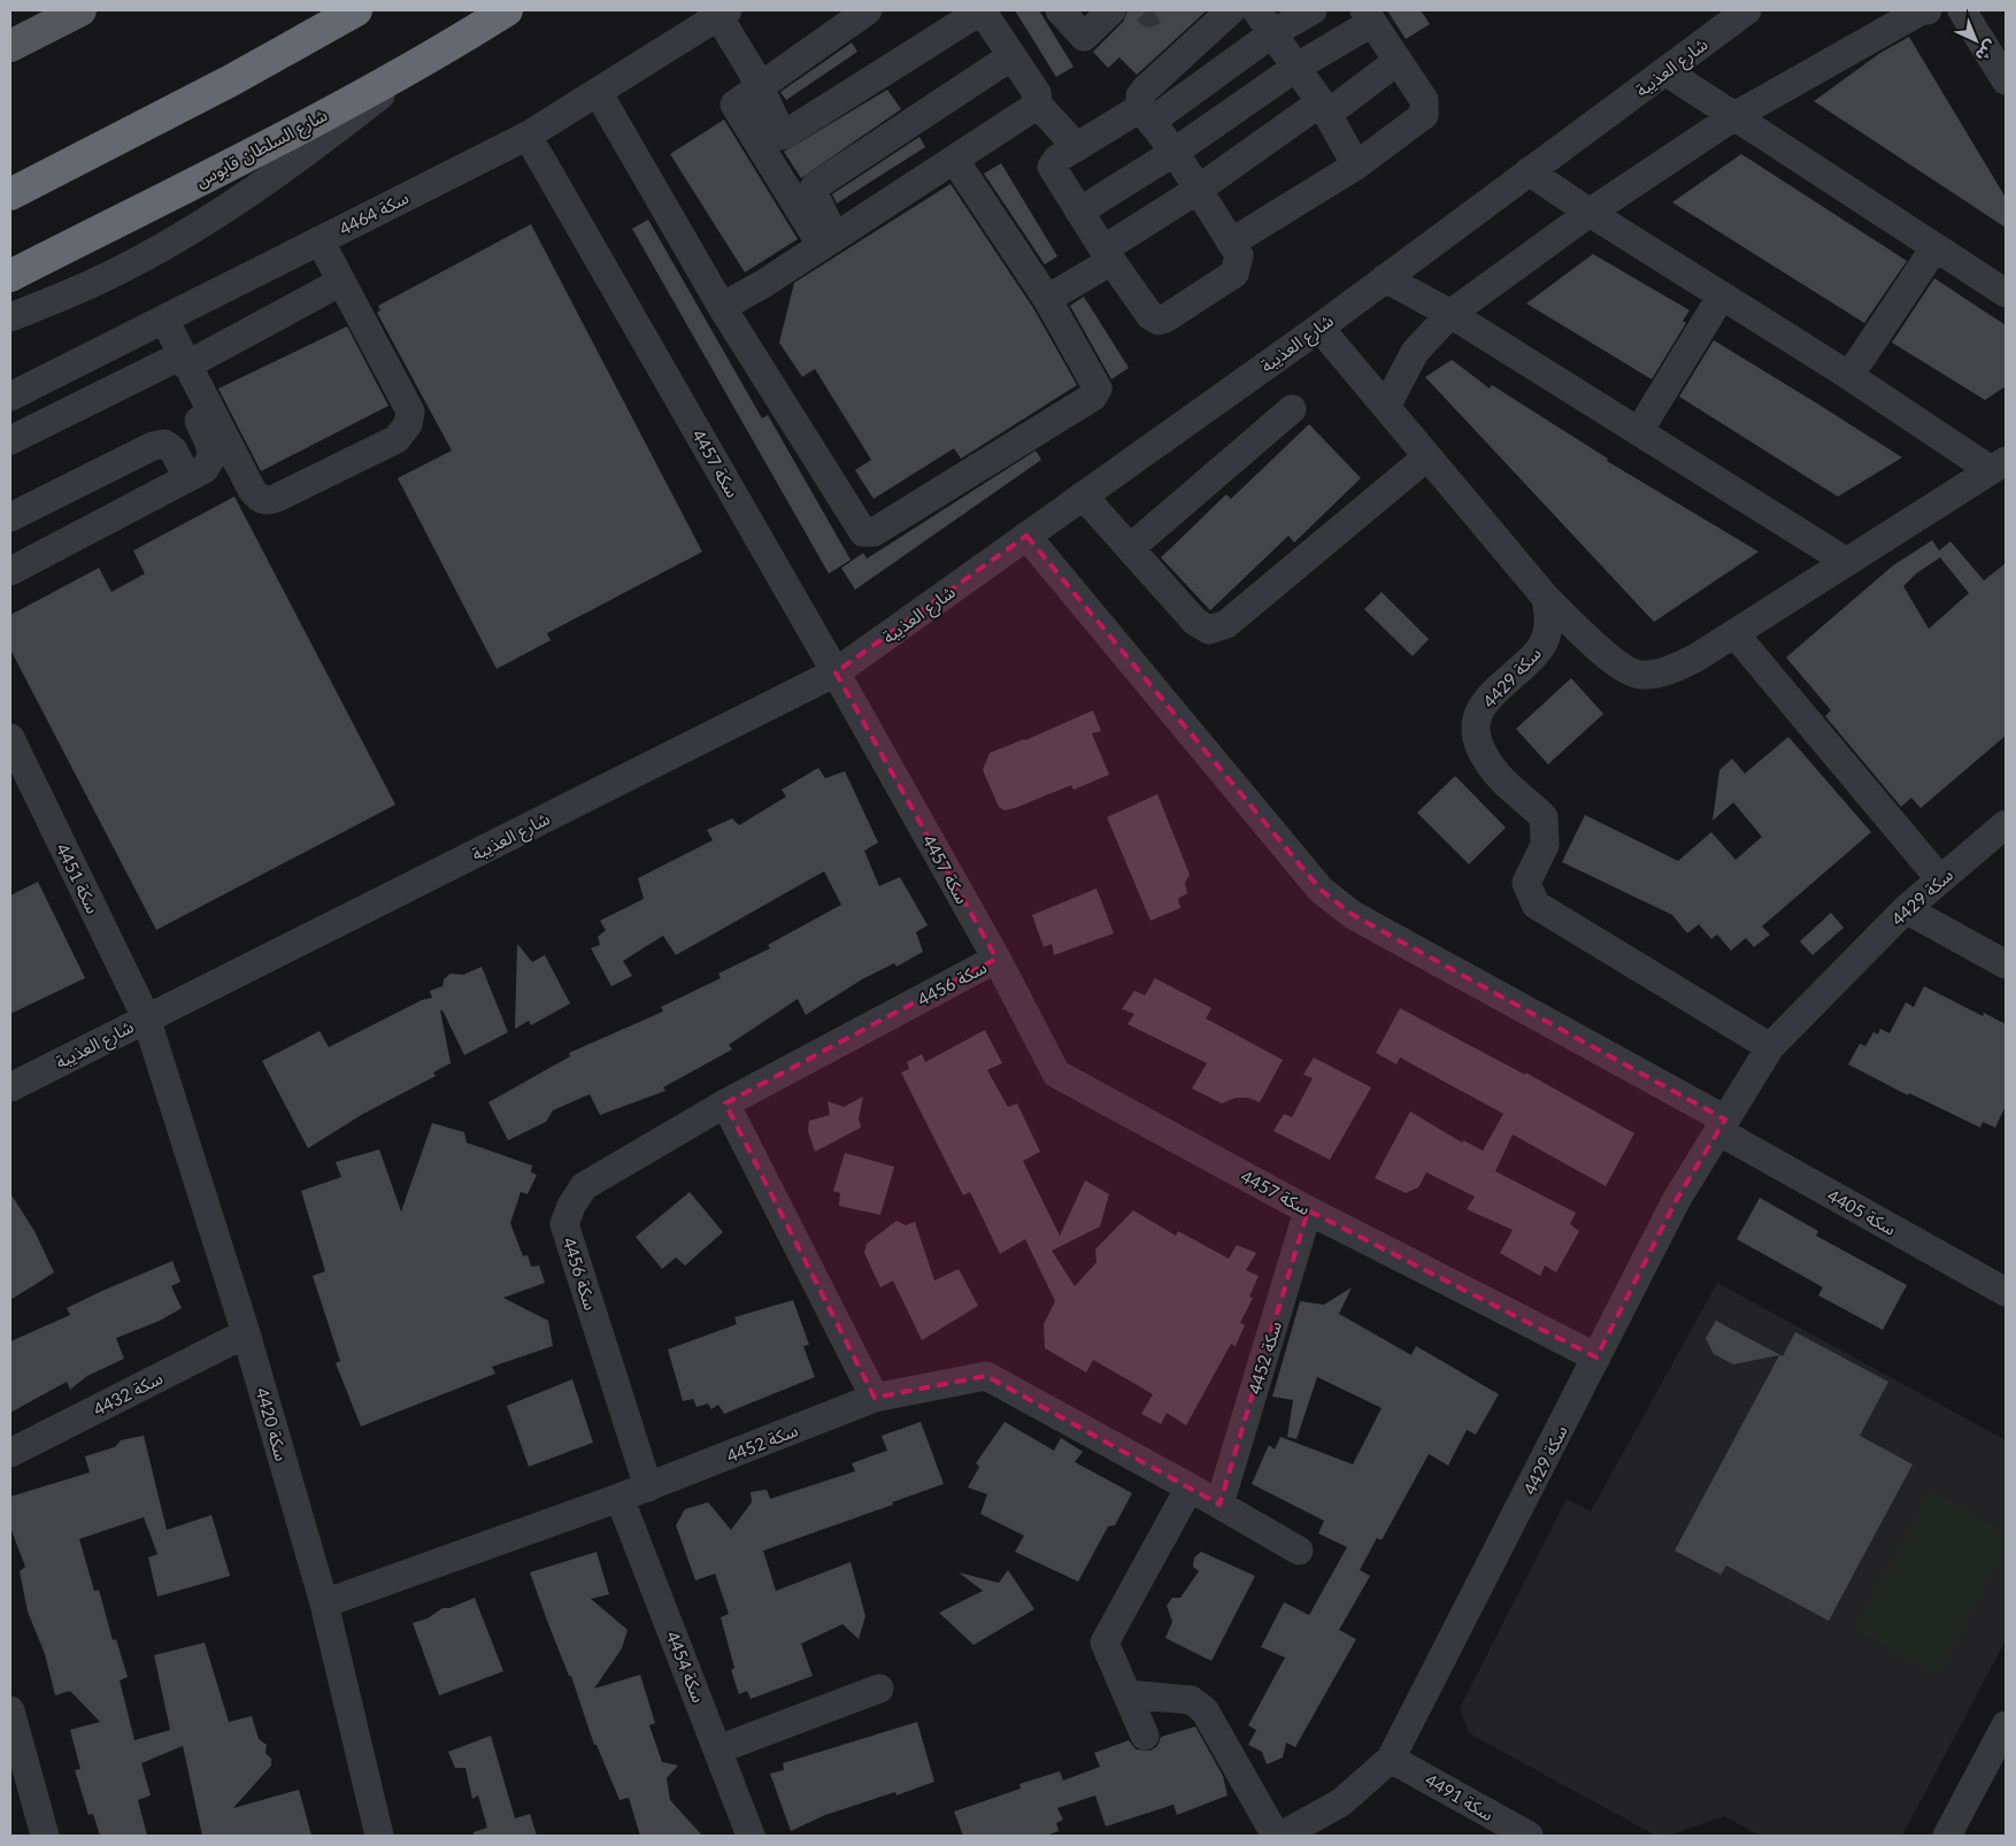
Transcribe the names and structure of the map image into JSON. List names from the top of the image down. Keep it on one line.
{"streets":{"highway":["شارع السلطان قابوس"],"street":["شارع العذيبة","سكة 4464","سكة 4457","سكة 4429","سكة 4451","سكة 4456","سكة 4405","سكة 4452","سكة 4432","سكة 4420","سكة 4454","سكة 4491"]},"crossings":[["شارع العذيبة","سكة 4457"],["شارع العذيبة","سكة 4451"],["شارع العذيبة","سكة 4405"],["شارع العذيبة","سكة 4420"],["سكة 4464","سكة 4457"],["سكة 4457","سكة 4429"],["سكة 4457","سكة 4456"],["سكة 4457","سكة 4452"],["سكة 4429","سكة 4405"],["سكة 4429","سكة 4491"],["سكة 4451","سكة 4420"],["سكة 4456","سكة 4452"],["سكة 4452","سكة 4420"],["سكة 4452","سكة 4454"],["سكة 4432","سكة 4420"]],"north":"bottom right"}
